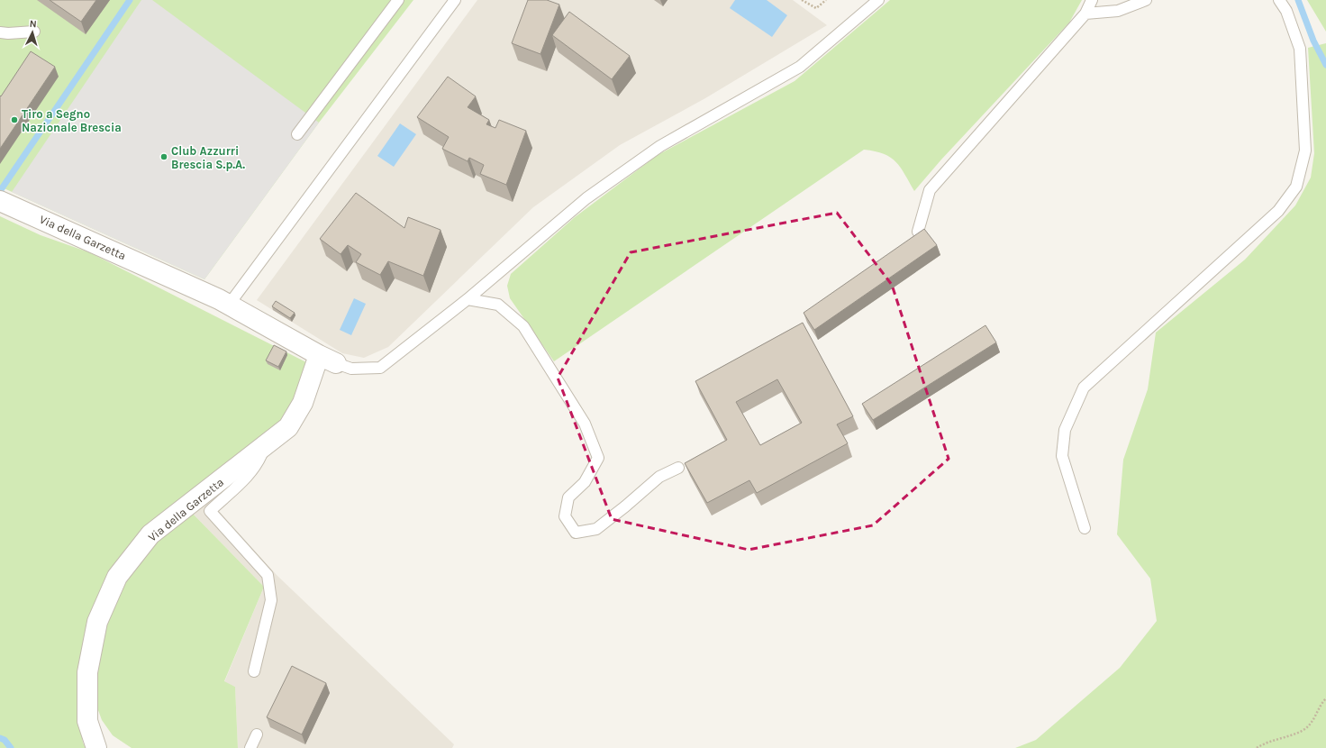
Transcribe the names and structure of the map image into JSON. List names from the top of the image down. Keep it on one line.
{"streets":{"street":["Via della Garzetta"]},"places":["Tiro a Segno Nazionale Brescia","Club Azzurri Brescia S.p.A."],"north":"top"}
